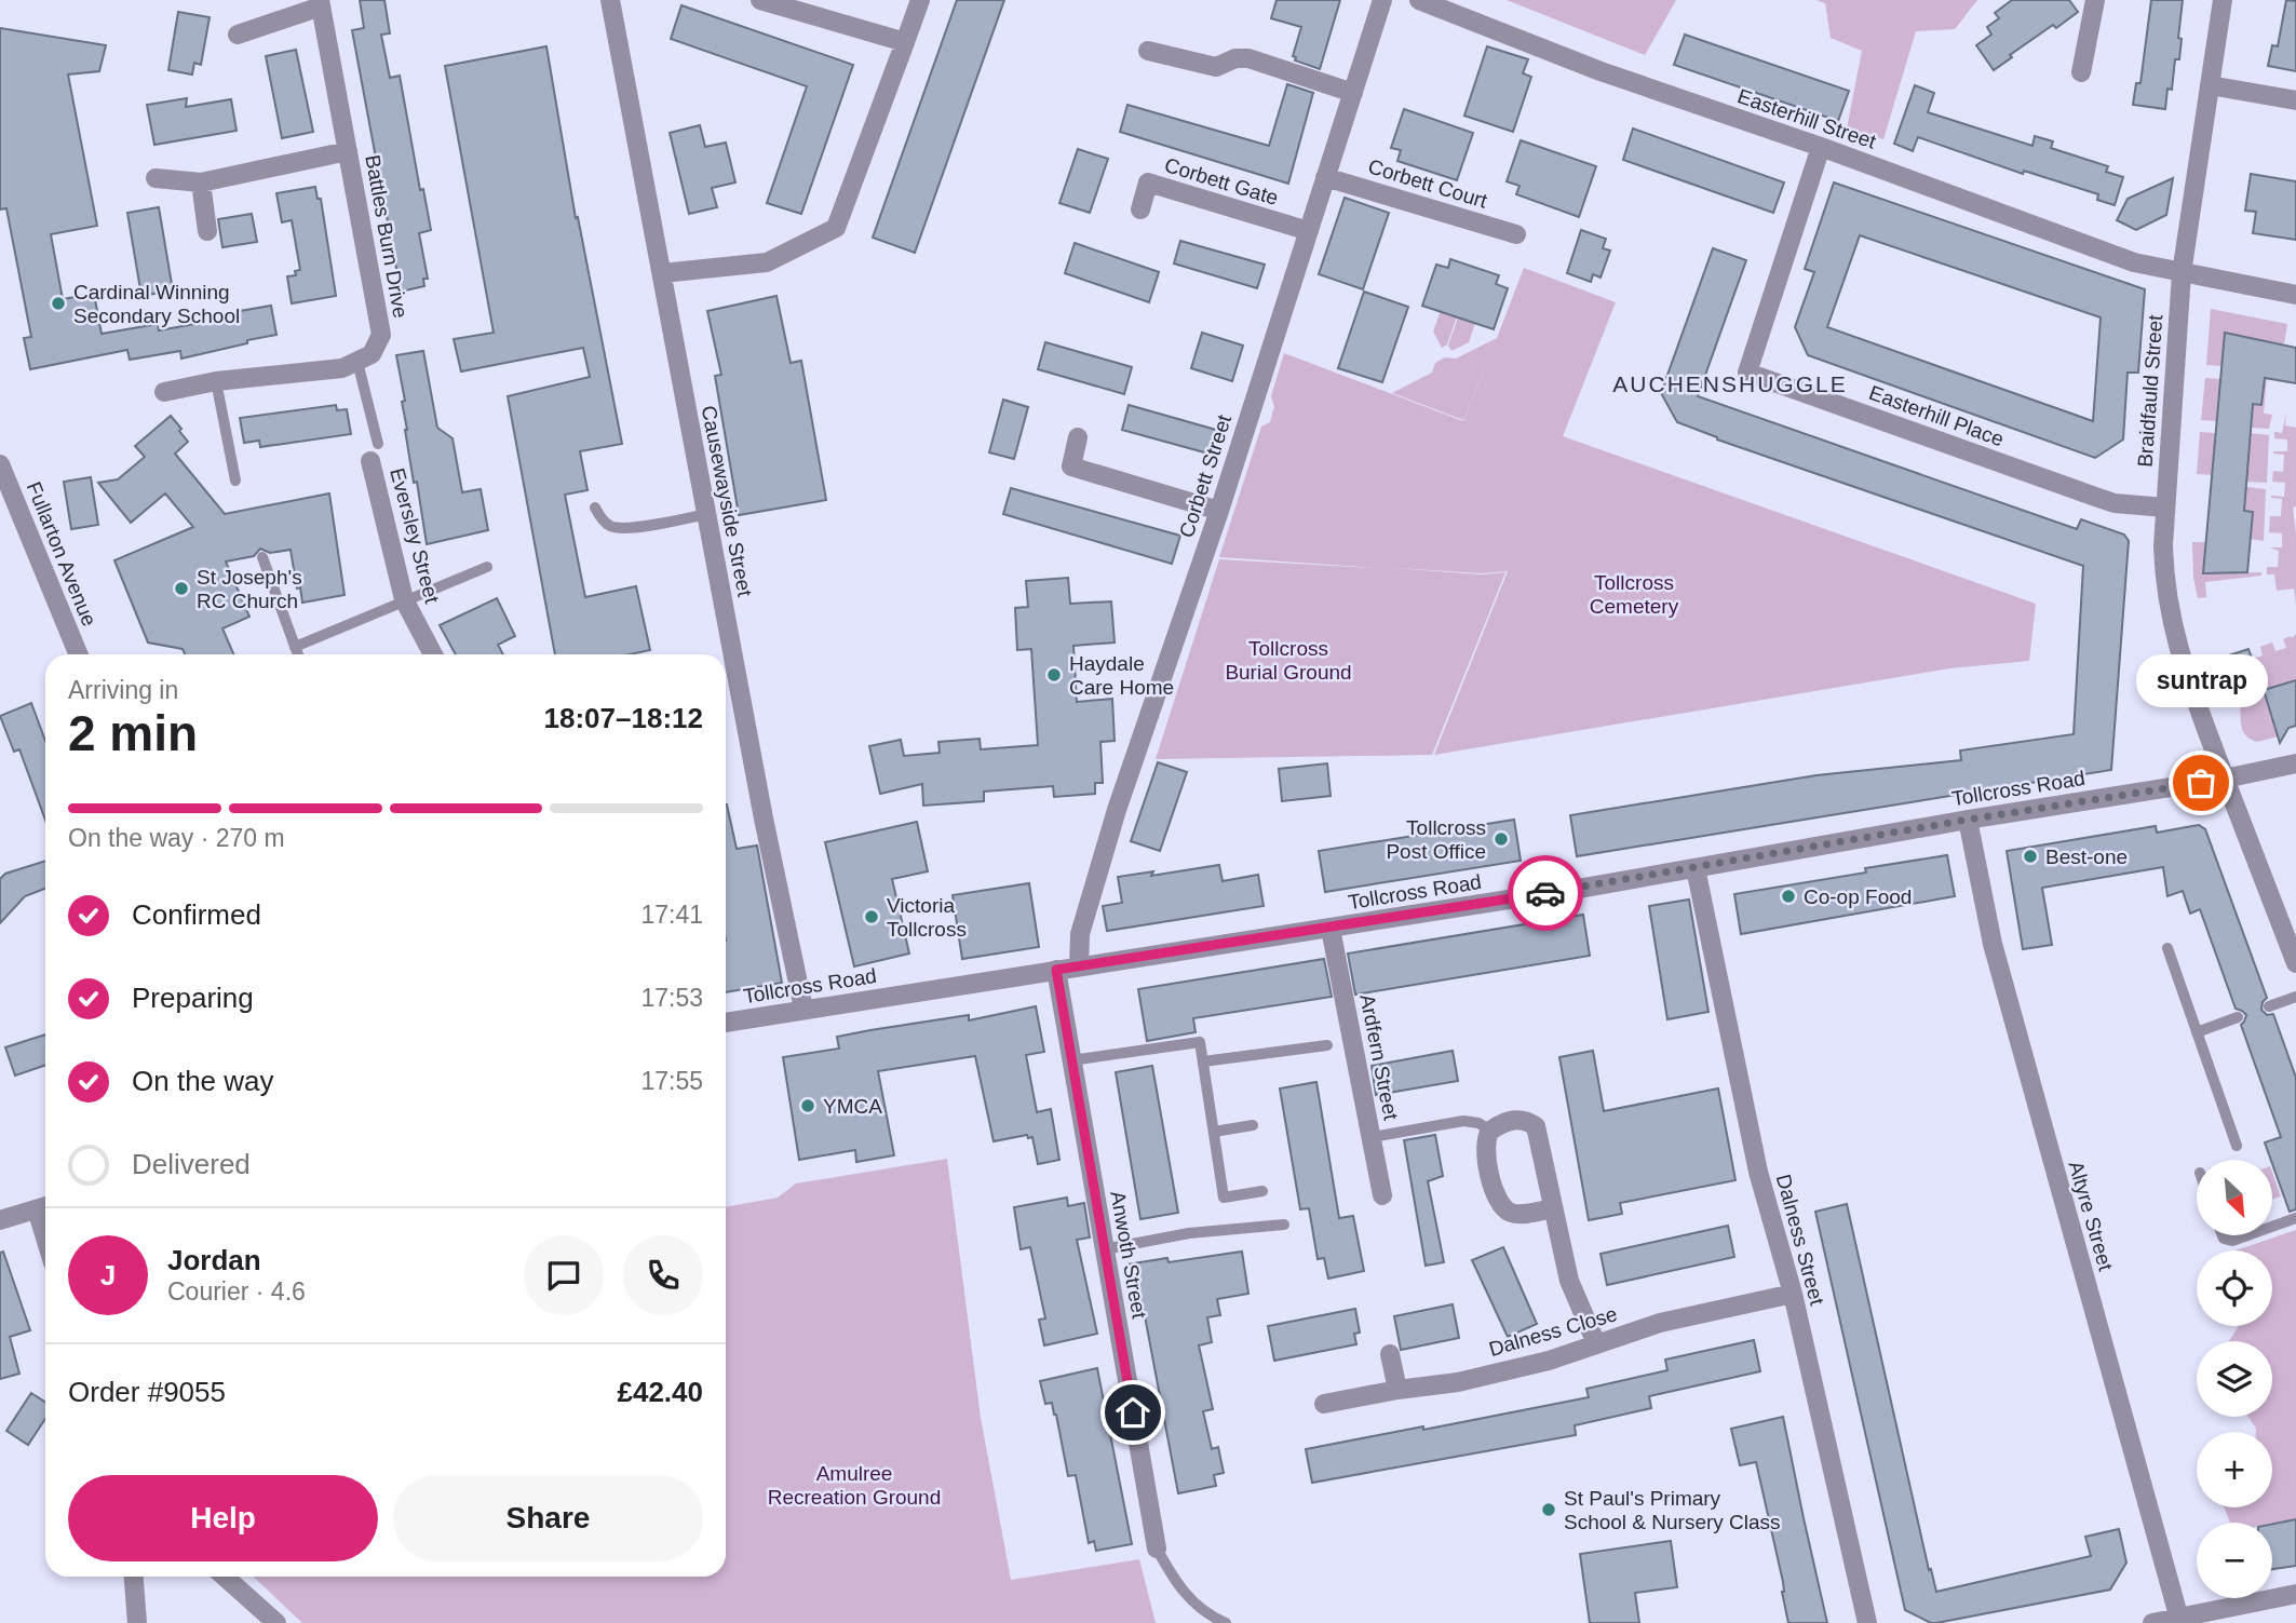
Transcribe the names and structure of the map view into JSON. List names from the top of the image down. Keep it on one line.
{"streets":{"street":["Easterhill Street","Corbett Gate","Corbett Court","Battles Burn Drive","Braidfauld Street","Easterhill Place","Corbett Street","Causewayside Street","Eversley Street","Fullarton Avenue","Tollcross Road","Ardfern Street","Altyre Street","Dalness Street","Anwoth Street","Dalness Close"]},"crossings":[["Easterhill Street","Braidfauld Street"],["Easterhill Street","Easterhill Place"],["Corbett Gate","Corbett Street"],["Corbett Court","Corbett Street"],["Braidfauld Street","Easterhill Place"],["Braidfauld Street","Tollcross Road"],["Corbett Street","Tollcross Road"],["Causewayside Street","Tollcross Road"],["Tollcross Road","Ardfern Street"],["Tollcross Road","Altyre Street"],["Tollcross Road","Dalness Street"],["Tollcross Road","Anwoth Street"],["Dalness Street","Dalness Close"]],"districts":["AUCHENSHUGGLE"],"parks":["Tollcross Cemetery","Tollcross Burial Ground","Amulree Recreation Ground"],"places":["Cardinal Winning Secondary School","St Joseph's RC Church","Haydale Care Home","suntrap","Tollcross Post Office","Best-one","Co-op Food","Victoria Tollcross","YMCA","St Paul's Primary School & Nursery Class"],"north":"bottom right","page":{"bubble":"suntrap","heading":["2 min","Arriving in","18:07–18:12"],"panel":["Jordan","Courier · 4.6","Order #9055","£42.40"],"bar":"On the way · 270 m","list":[["Confirmed","17:41"],["Preparing","17:53"],["On the way","17:55"],"Delivered"],"map_buttons":["+","−"],"round":"J","buttons":["Help","Share"]}}
